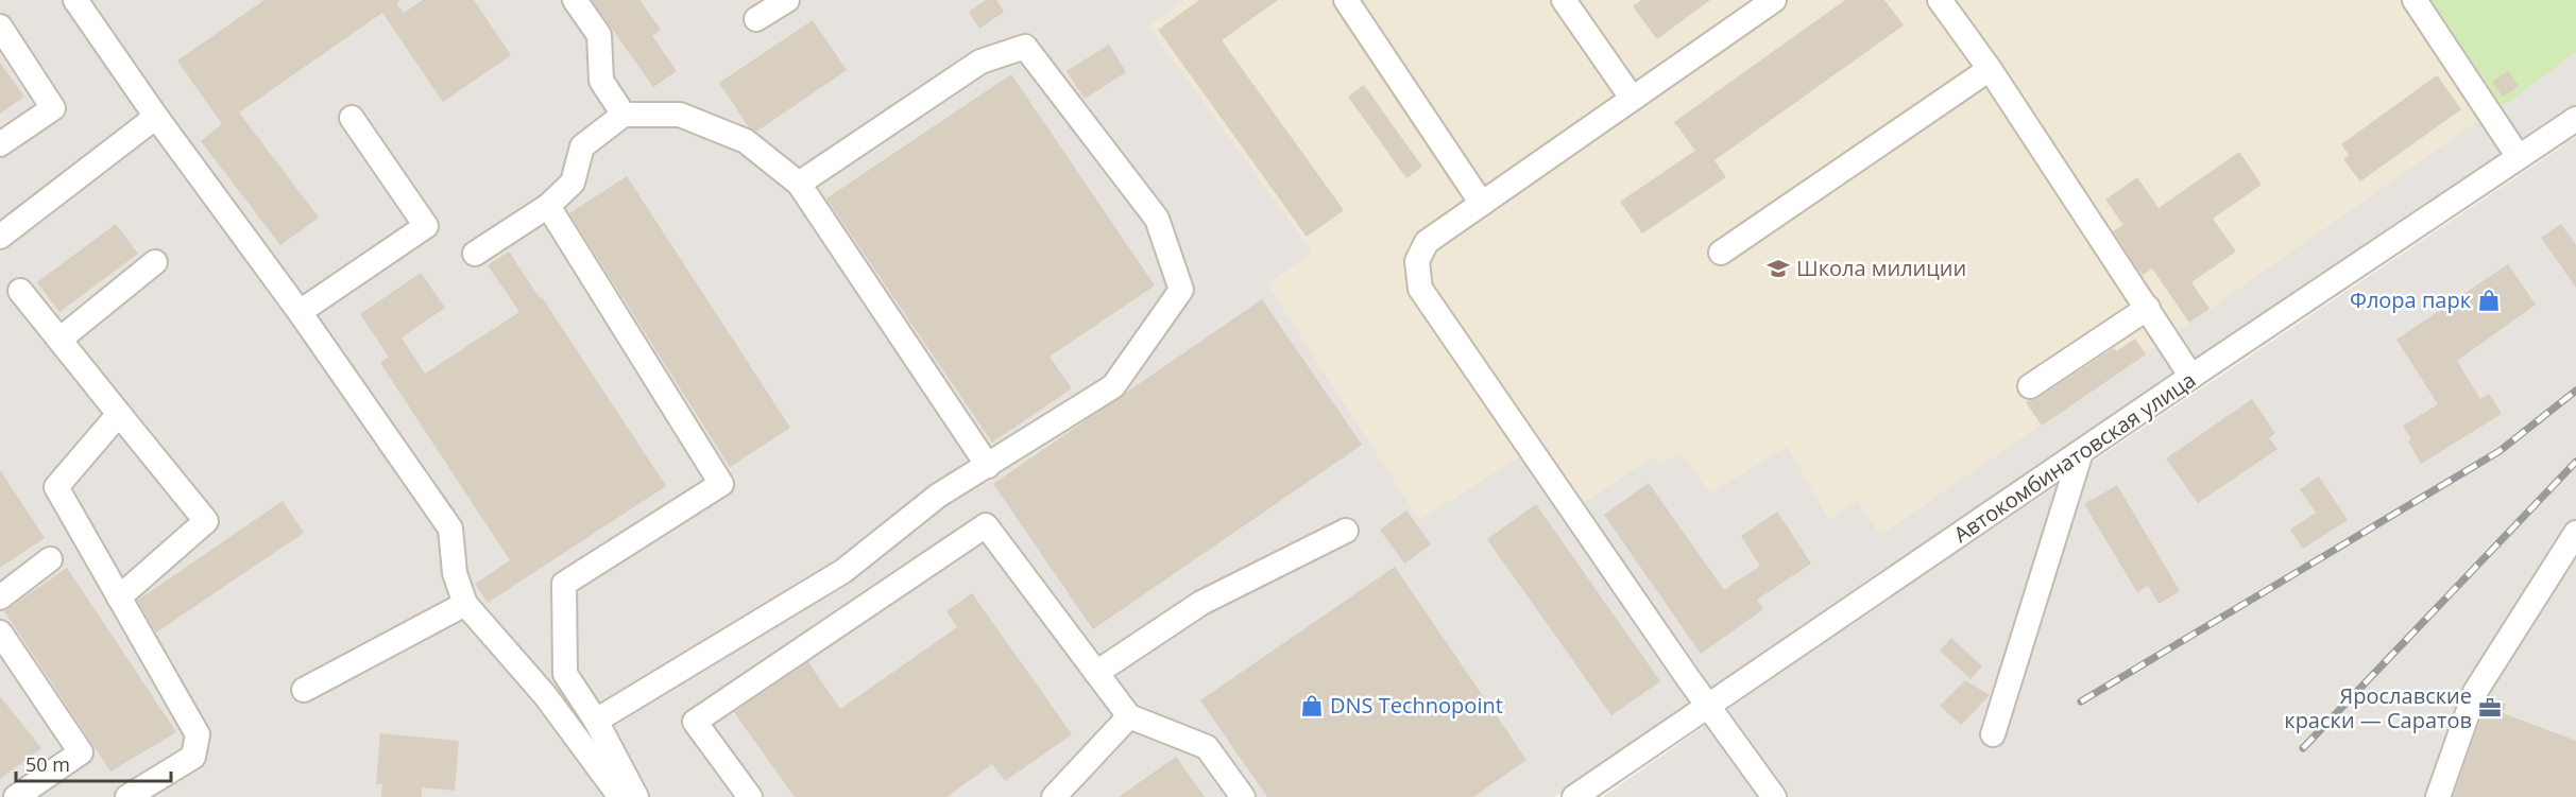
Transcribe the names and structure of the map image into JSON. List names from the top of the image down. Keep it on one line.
{"streets":{"street":["Автокомбинатовская улица"]},"places":{"school or university":["Школа милиции"],"shop":["Флора парк","DNS Technopoint"],"office":["Ярославские краски — Саратов"]},"scale_bar":"50 m"}
